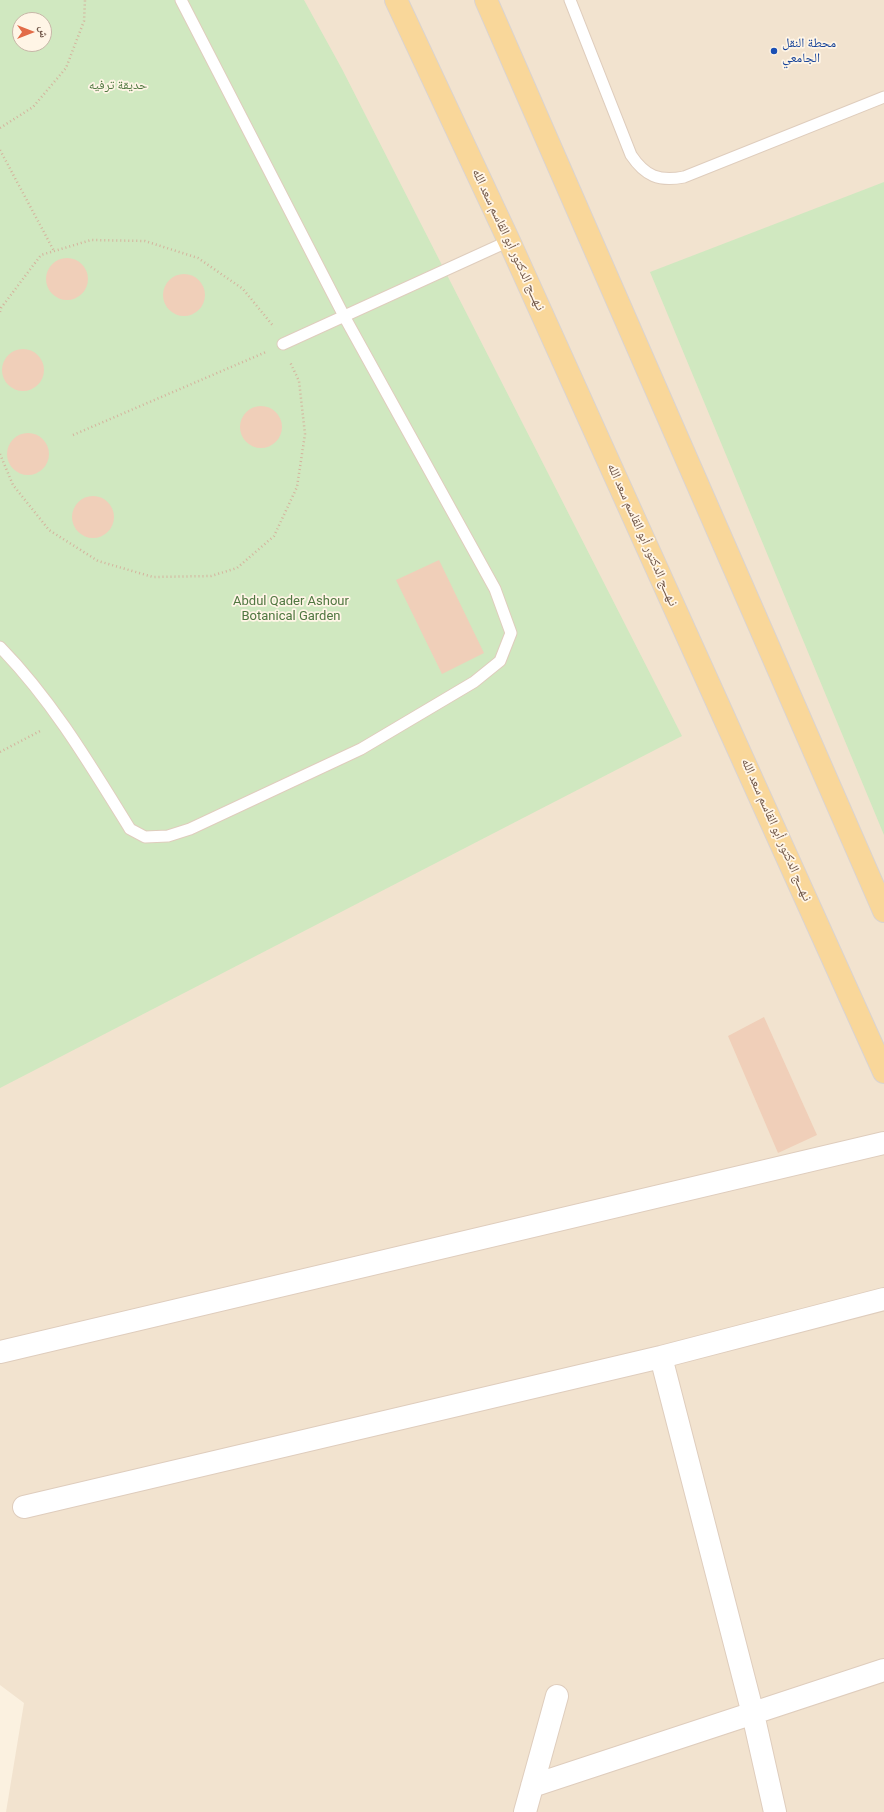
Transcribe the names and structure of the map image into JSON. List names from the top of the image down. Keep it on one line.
{"streets":{"main road":["نـهـــج الدكتور أبو القاسم سعد الله"]},"parks":["حديقة ترفيه","Abdul Qader Ashour Botanical Garden"],"places":["محطة النقل الجامعي"],"north":"right"}
